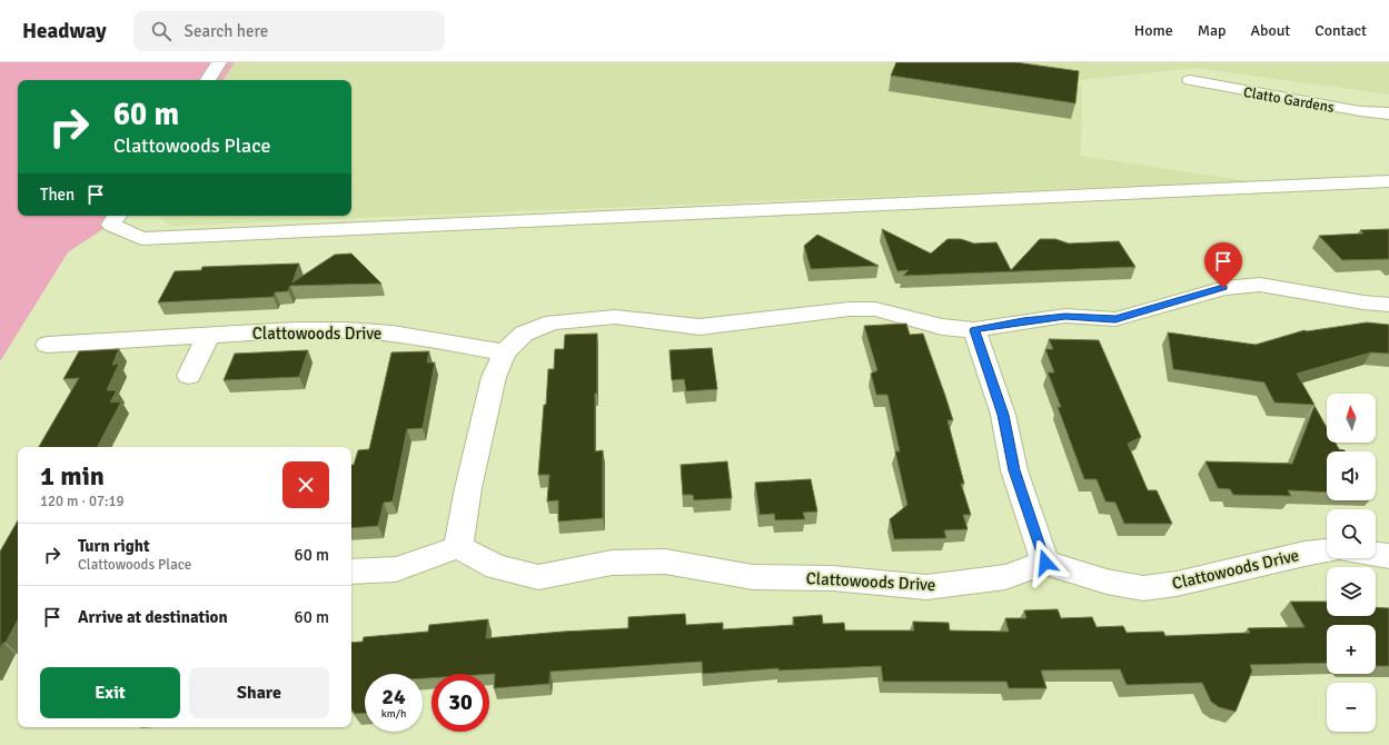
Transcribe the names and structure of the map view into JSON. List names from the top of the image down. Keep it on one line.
{"streets":{"street":["Clatto Gardens","Clattowoods Drive"]},"north":"top","page":{"header":"Headway","search":"Search here","nav":["Home","Map","About","Contact"],"turn":["60 m","Clattowoods Place"],"then":"Then","map_buttons":["+","−"],"heading":["1 min","120 m · 07:19"],"list":[{"name":"Turn right","note":"Clattowoods Place","value":"60 m"},{"name":"Arrive at destination","value":"60 m"}],"buttons":["Exit","Share"],"speed":"24 km/h","limit":"30"}}
